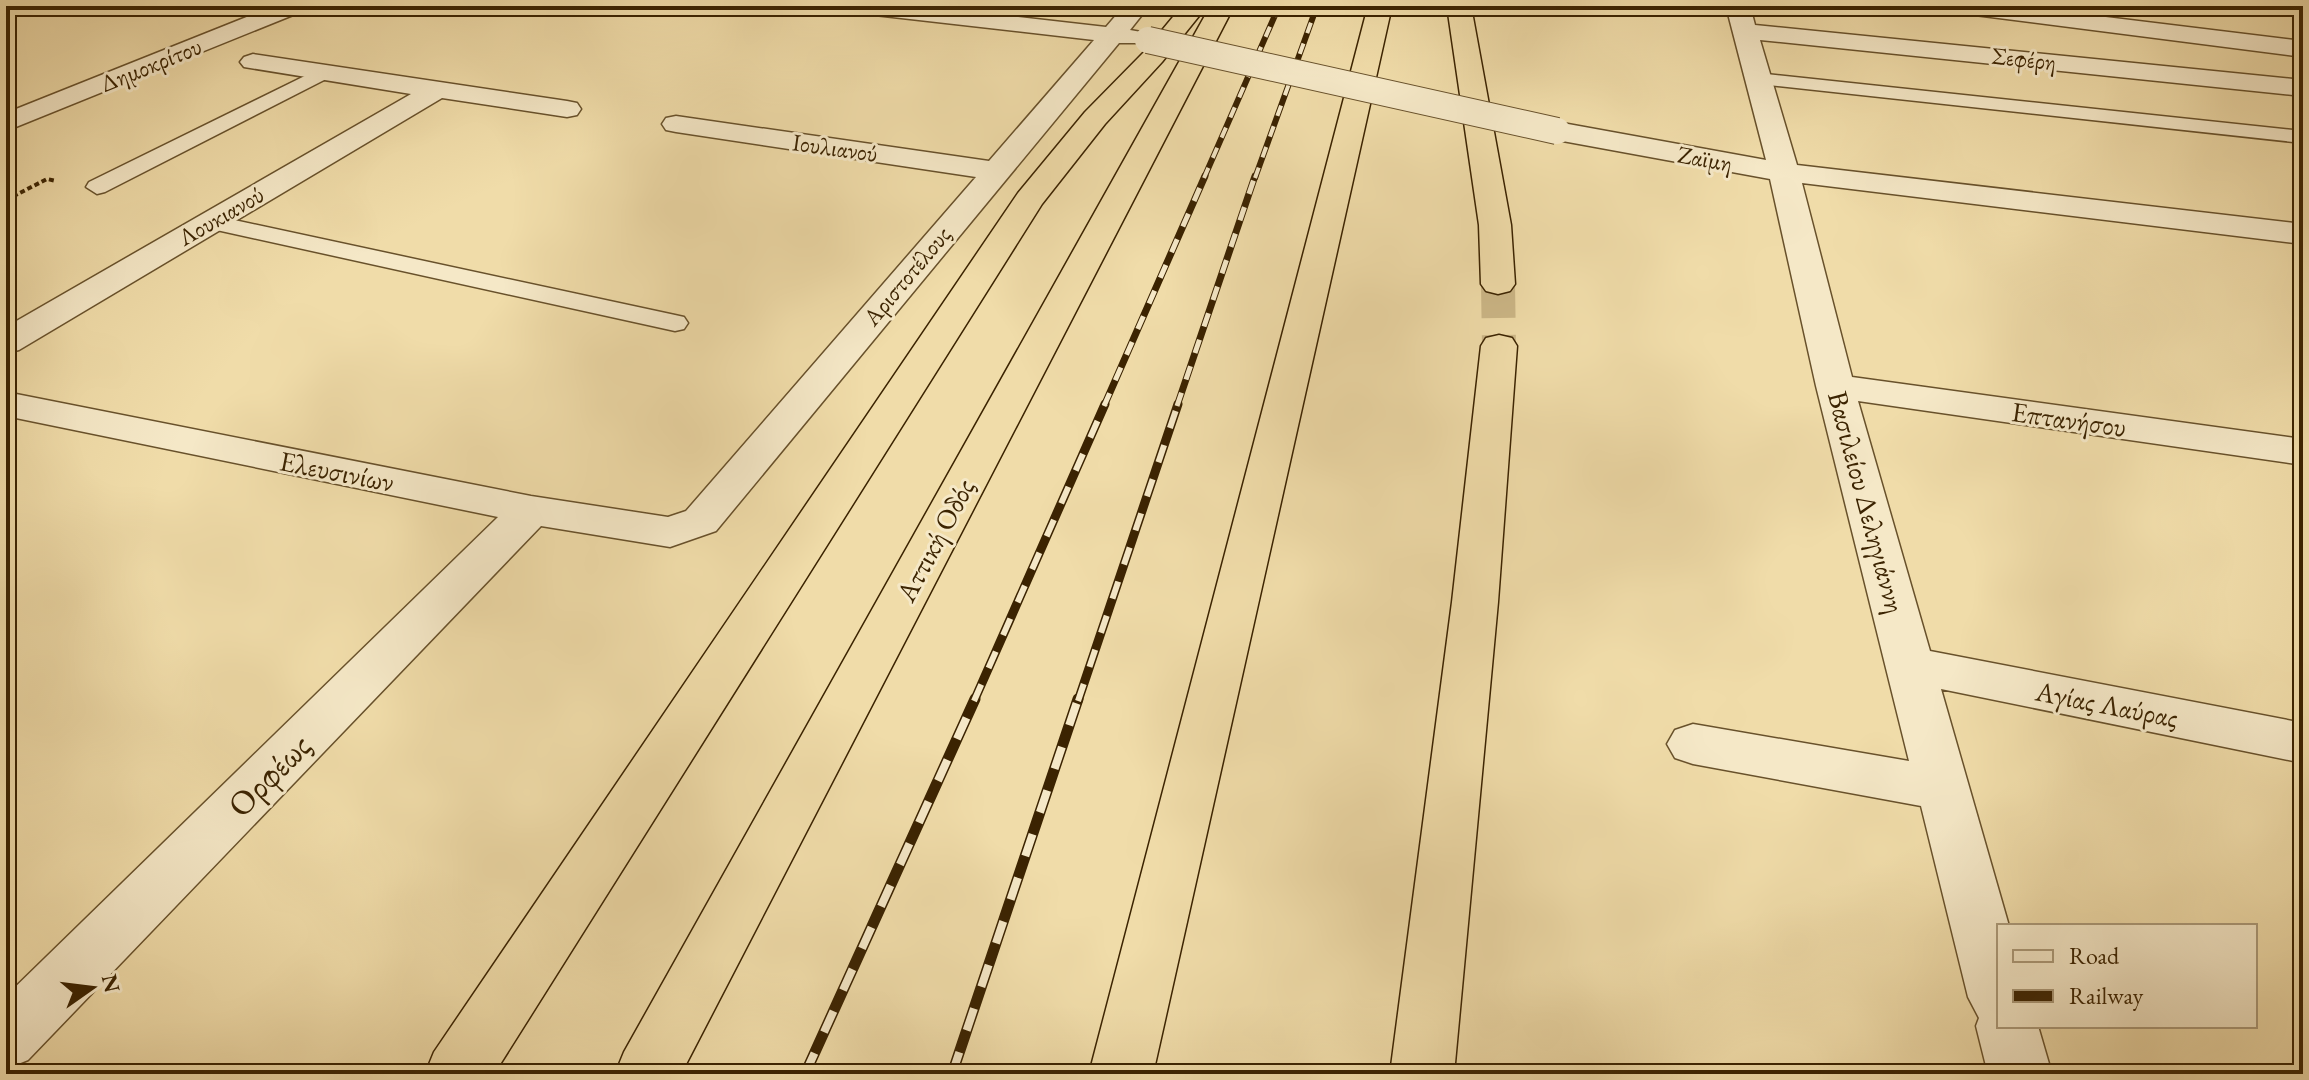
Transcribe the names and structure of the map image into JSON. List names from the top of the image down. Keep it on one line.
{"streets":{"highway":["Αττική Οδός"],"street":["Σεφέρη","Δημοκρίτου","Ιουλιανού","Ζαϊμη","Λουκιανού","Αριστοτέλους","Επτανήσου","Ελευσινίων","Βασιλείου Δεληγιάννη","Αγίας Λαύρας","Ορφέως"]},"crossings":[["Σεφέρη","Βασιλείου Δεληγιάννη"],["Ιουλιανού","Αριστοτέλους"],["Ζαϊμη","Αριστοτέλους"],["Ζαϊμη","Βασιλείου Δεληγιάννη"],["Αριστοτέλους","Ελευσινίων"],["Επτανήσου","Βασιλείου Δεληγιάννη"],["Ελευσινίων","Ορφέως"],["Βασιλείου Δεληγιάννη","Αγίας Λαύρας"]],"legend":["Road","Railway"],"north":"right"}
